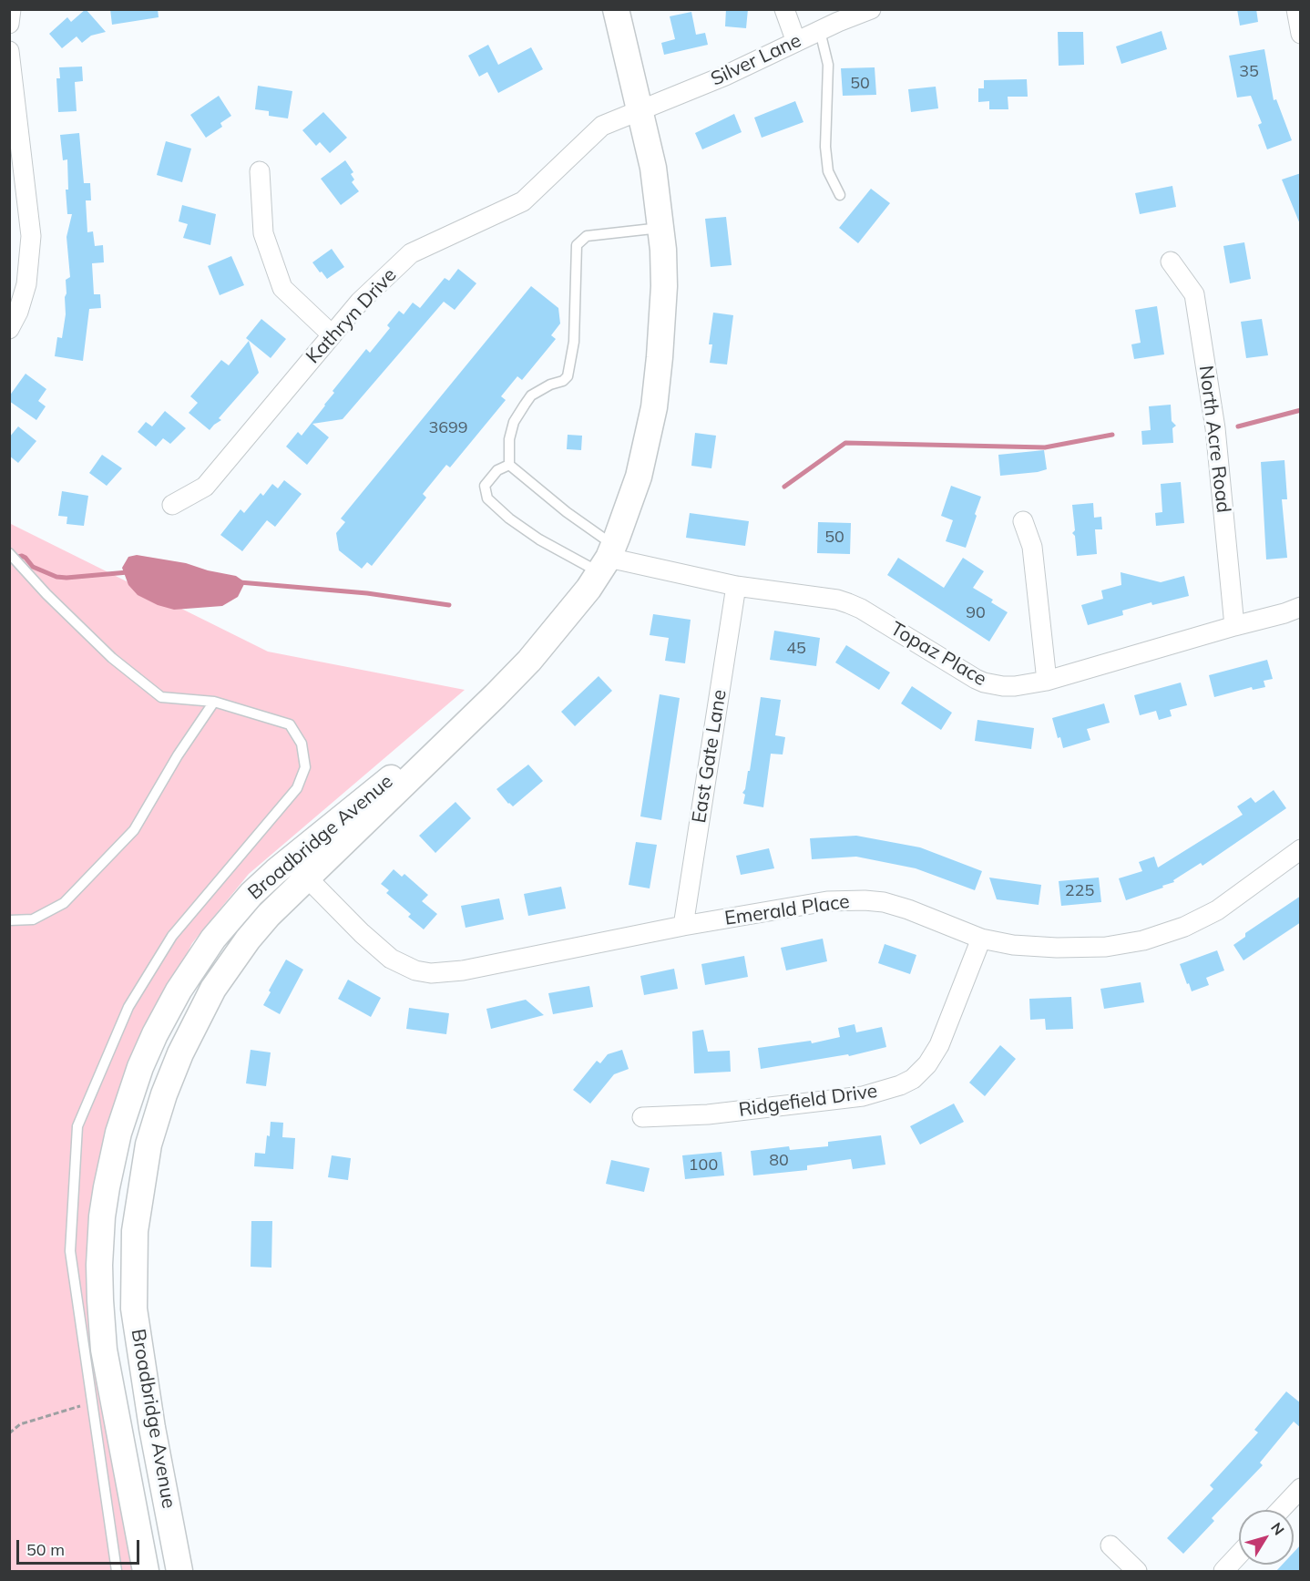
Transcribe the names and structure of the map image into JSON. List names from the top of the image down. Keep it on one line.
{"streets":{"main road":["Broadbridge Avenue"],"street":["Silver Lane","Kathryn Drive","North Acre Road","Topaz Place","East Gate Lane","Emerald Place","Ridgefield Drive"]},"crossings":[["Silver Lane","Kathryn Drive"],["Silver Lane","Broadbridge Avenue"],["Kathryn Drive","Broadbridge Avenue"],["North Acre Road","Topaz Place"],["Topaz Place","East Gate Lane"],["Topaz Place","Broadbridge Avenue"],["East Gate Lane","Emerald Place"],["Broadbridge Avenue","Emerald Place"],["Emerald Place","Ridgefield Drive"]],"house_numbers":["35","50","3699","50","90","45","225","80","100"],"scale_bar":"50 m","north":"top right"}
